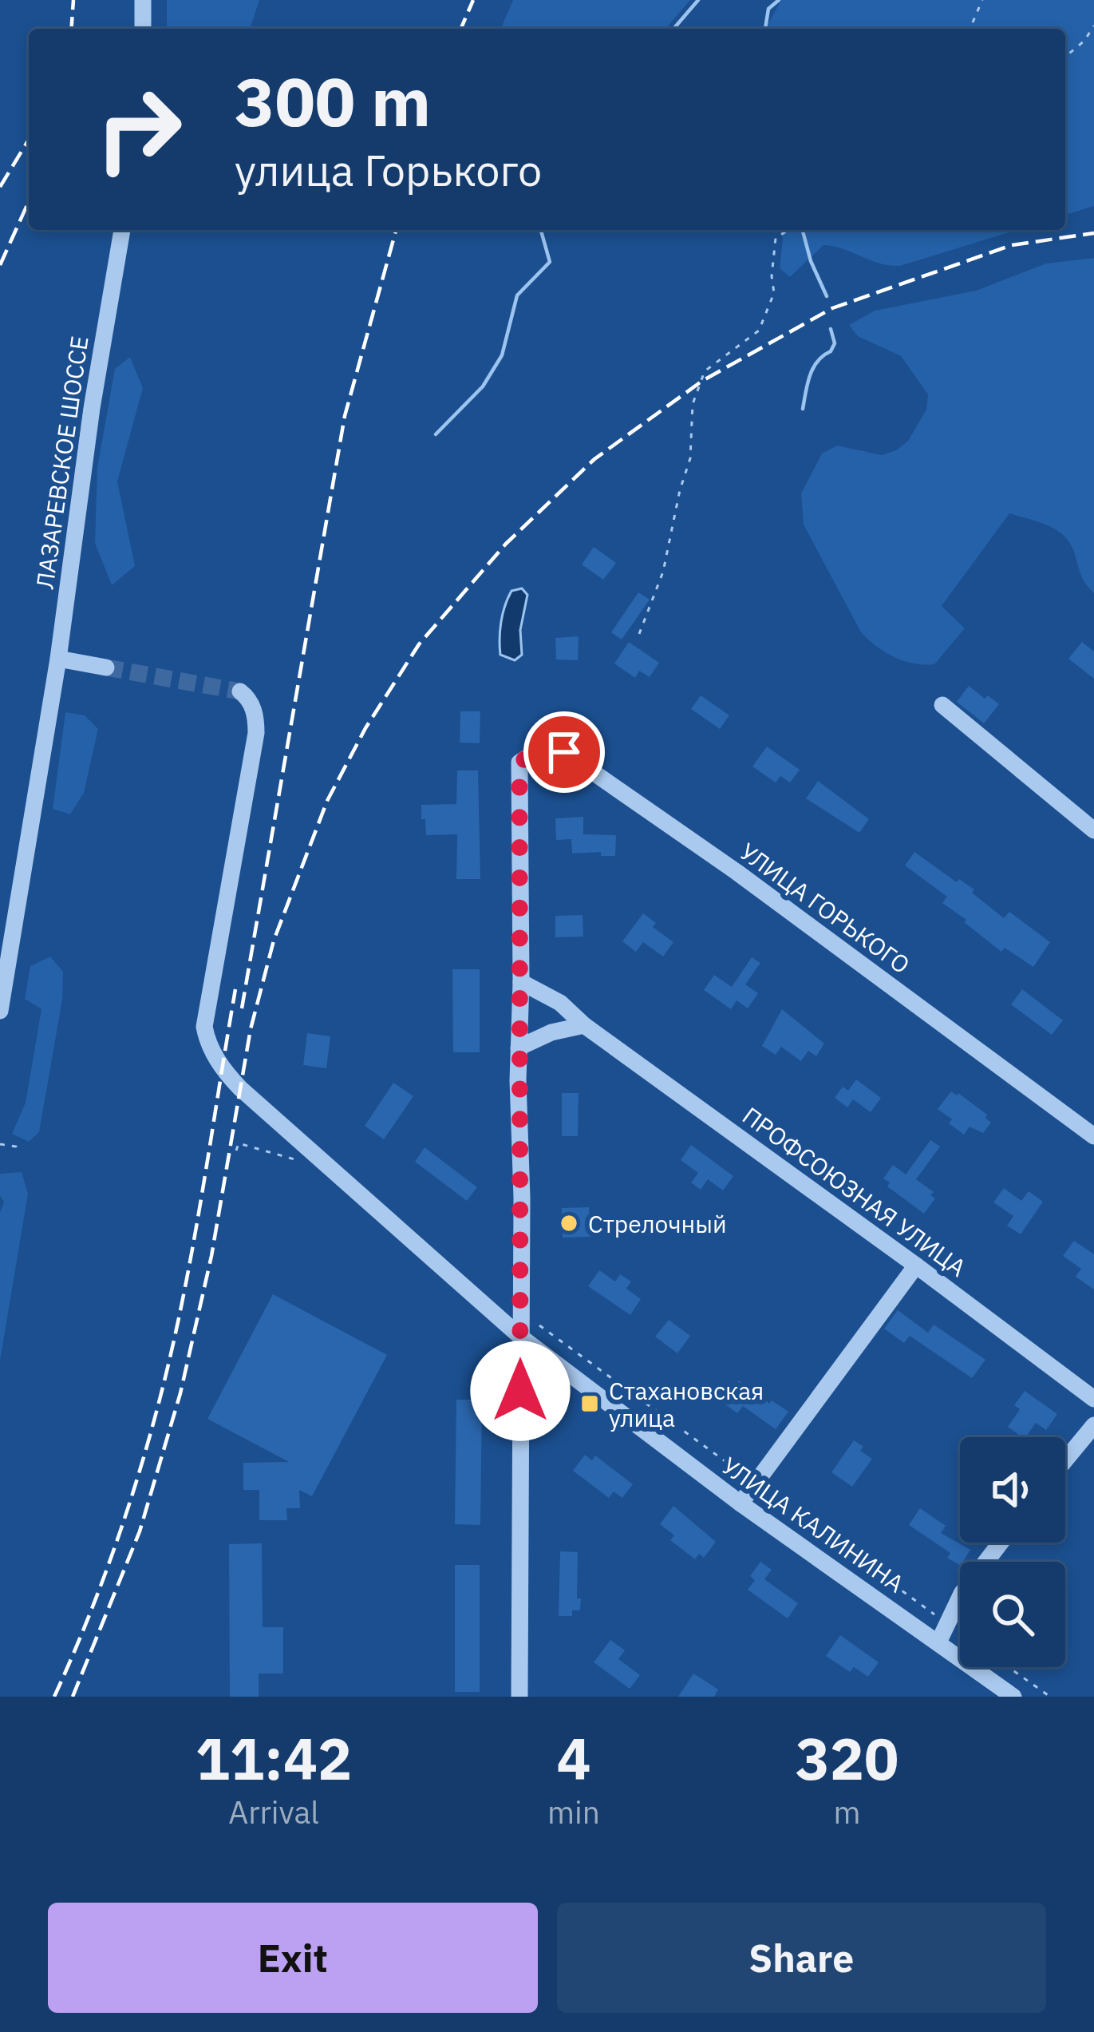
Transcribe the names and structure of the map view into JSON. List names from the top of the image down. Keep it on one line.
{"streets":{"street":["ЛАЗАРЕВСКОЕ ШОССЕ","УЛИЦА ГОРЬКОГО","ПРОФСОЮЗНАЯ УЛИЦА","УЛИЦА КАЛИНИНА"]},"crossings":[["УЛИЦА ГОРЬКОГО","ПРОФСОЮЗНАЯ УЛИЦА"]],"places":{"other":["Стрелочный"],"transit":["Стахановская улица"]},"page":{"turn":["300 m","улица Горького"],"eta":["11:42","Arrival","4","min","320","m"],"buttons":["Exit","Share"]}}
